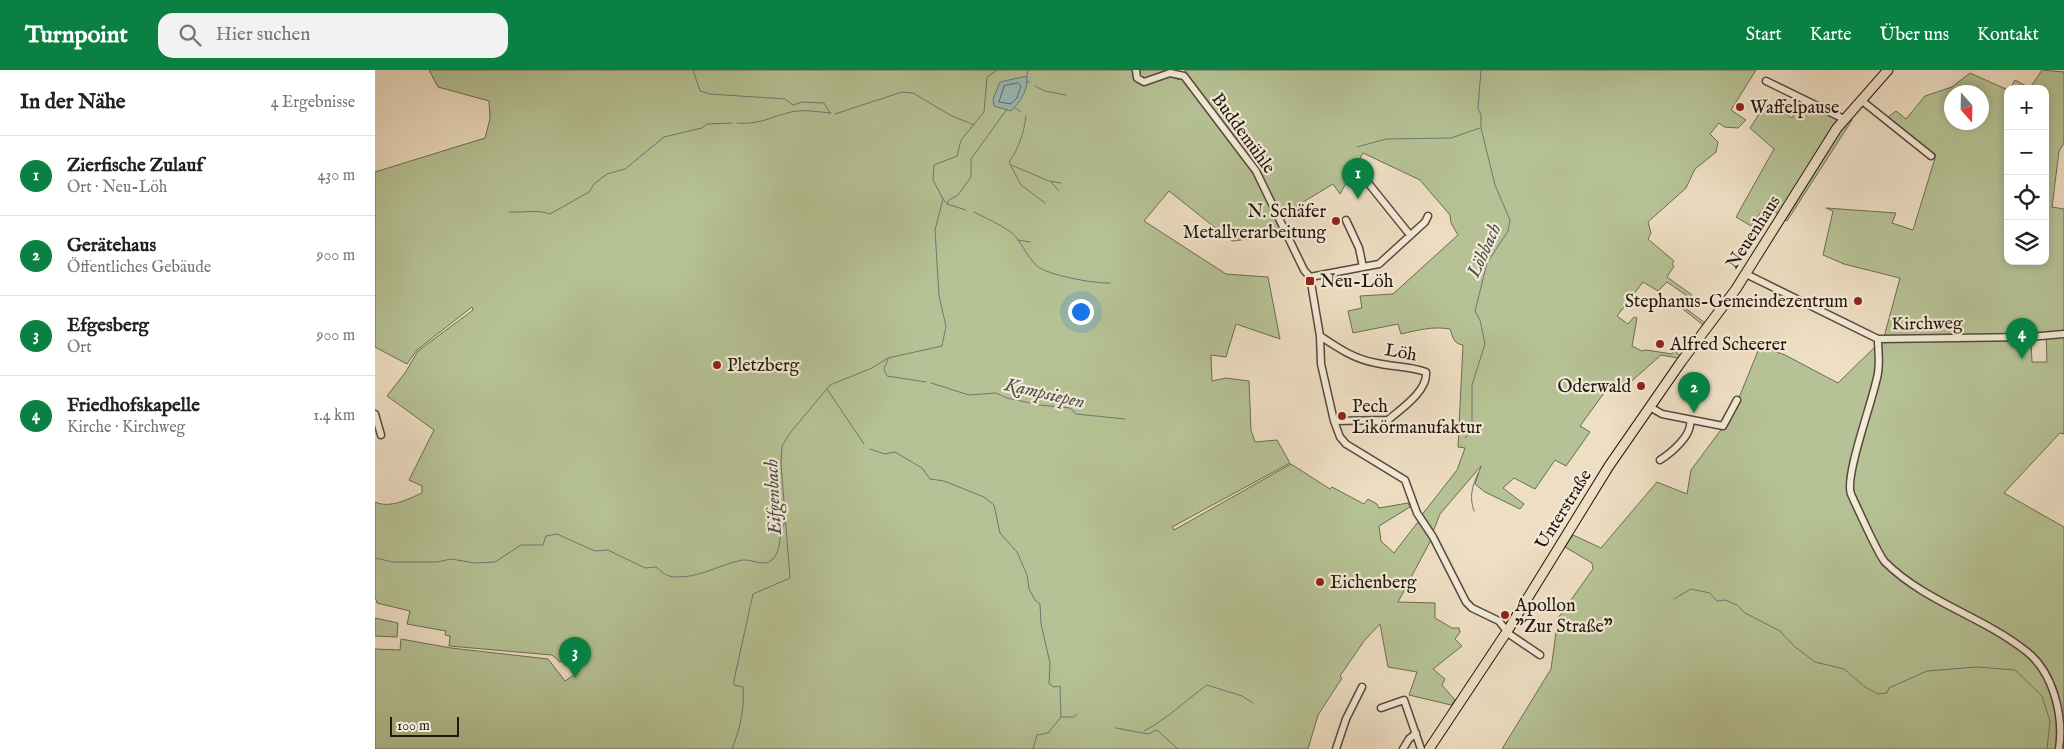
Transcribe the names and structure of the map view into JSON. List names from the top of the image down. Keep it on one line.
{"streets":{"main road":["Neuenhaus","Unterstraße"],"street":["Buddemühle","Kirchweg","Löh"]},"crossings":[["Neuenhaus","Kirchweg"],["Neuenhaus","Unterstraße"]],"water":["Löhbach","Kampsiepen","Eifgenbach"],"places":{"other":["Waffelpause","N. Schäfer Metallverarbeitung","Stephanus-Gemeindezentrum","Alfred Scheerer","Pletzberg","Oderwald","Pech Likörmanufaktur","Eichenberg","Apollon \"Zur Straße\""],"transit":["Neu-Löh"]},"scale_bar":"100 m","north":"bottom","page":{"header":"Turnpoint","search":"Hier suchen","nav":["Start","Karte","Über uns","Kontakt"],"heading":["In der Nähe","4 Ergebnisse"],"map_buttons":["+","−"],"list":[{"mark":"1","name":"Zierfische Zulauf","note":"Ort · Neu-Löh","value":"430 m"},{"mark":"2","name":"Gerätehaus","note":"Öffentliches Gebäude","value":"900 m"},{"mark":"3","name":"Efgesberg","note":"Ort","value":"900 m"},{"mark":"4","name":"Friedhofskapelle","note":"Kirche · Kirchweg","value":"1.4 km"}],"pins":["1","4","2","3"],"scale":"100 m"}}
